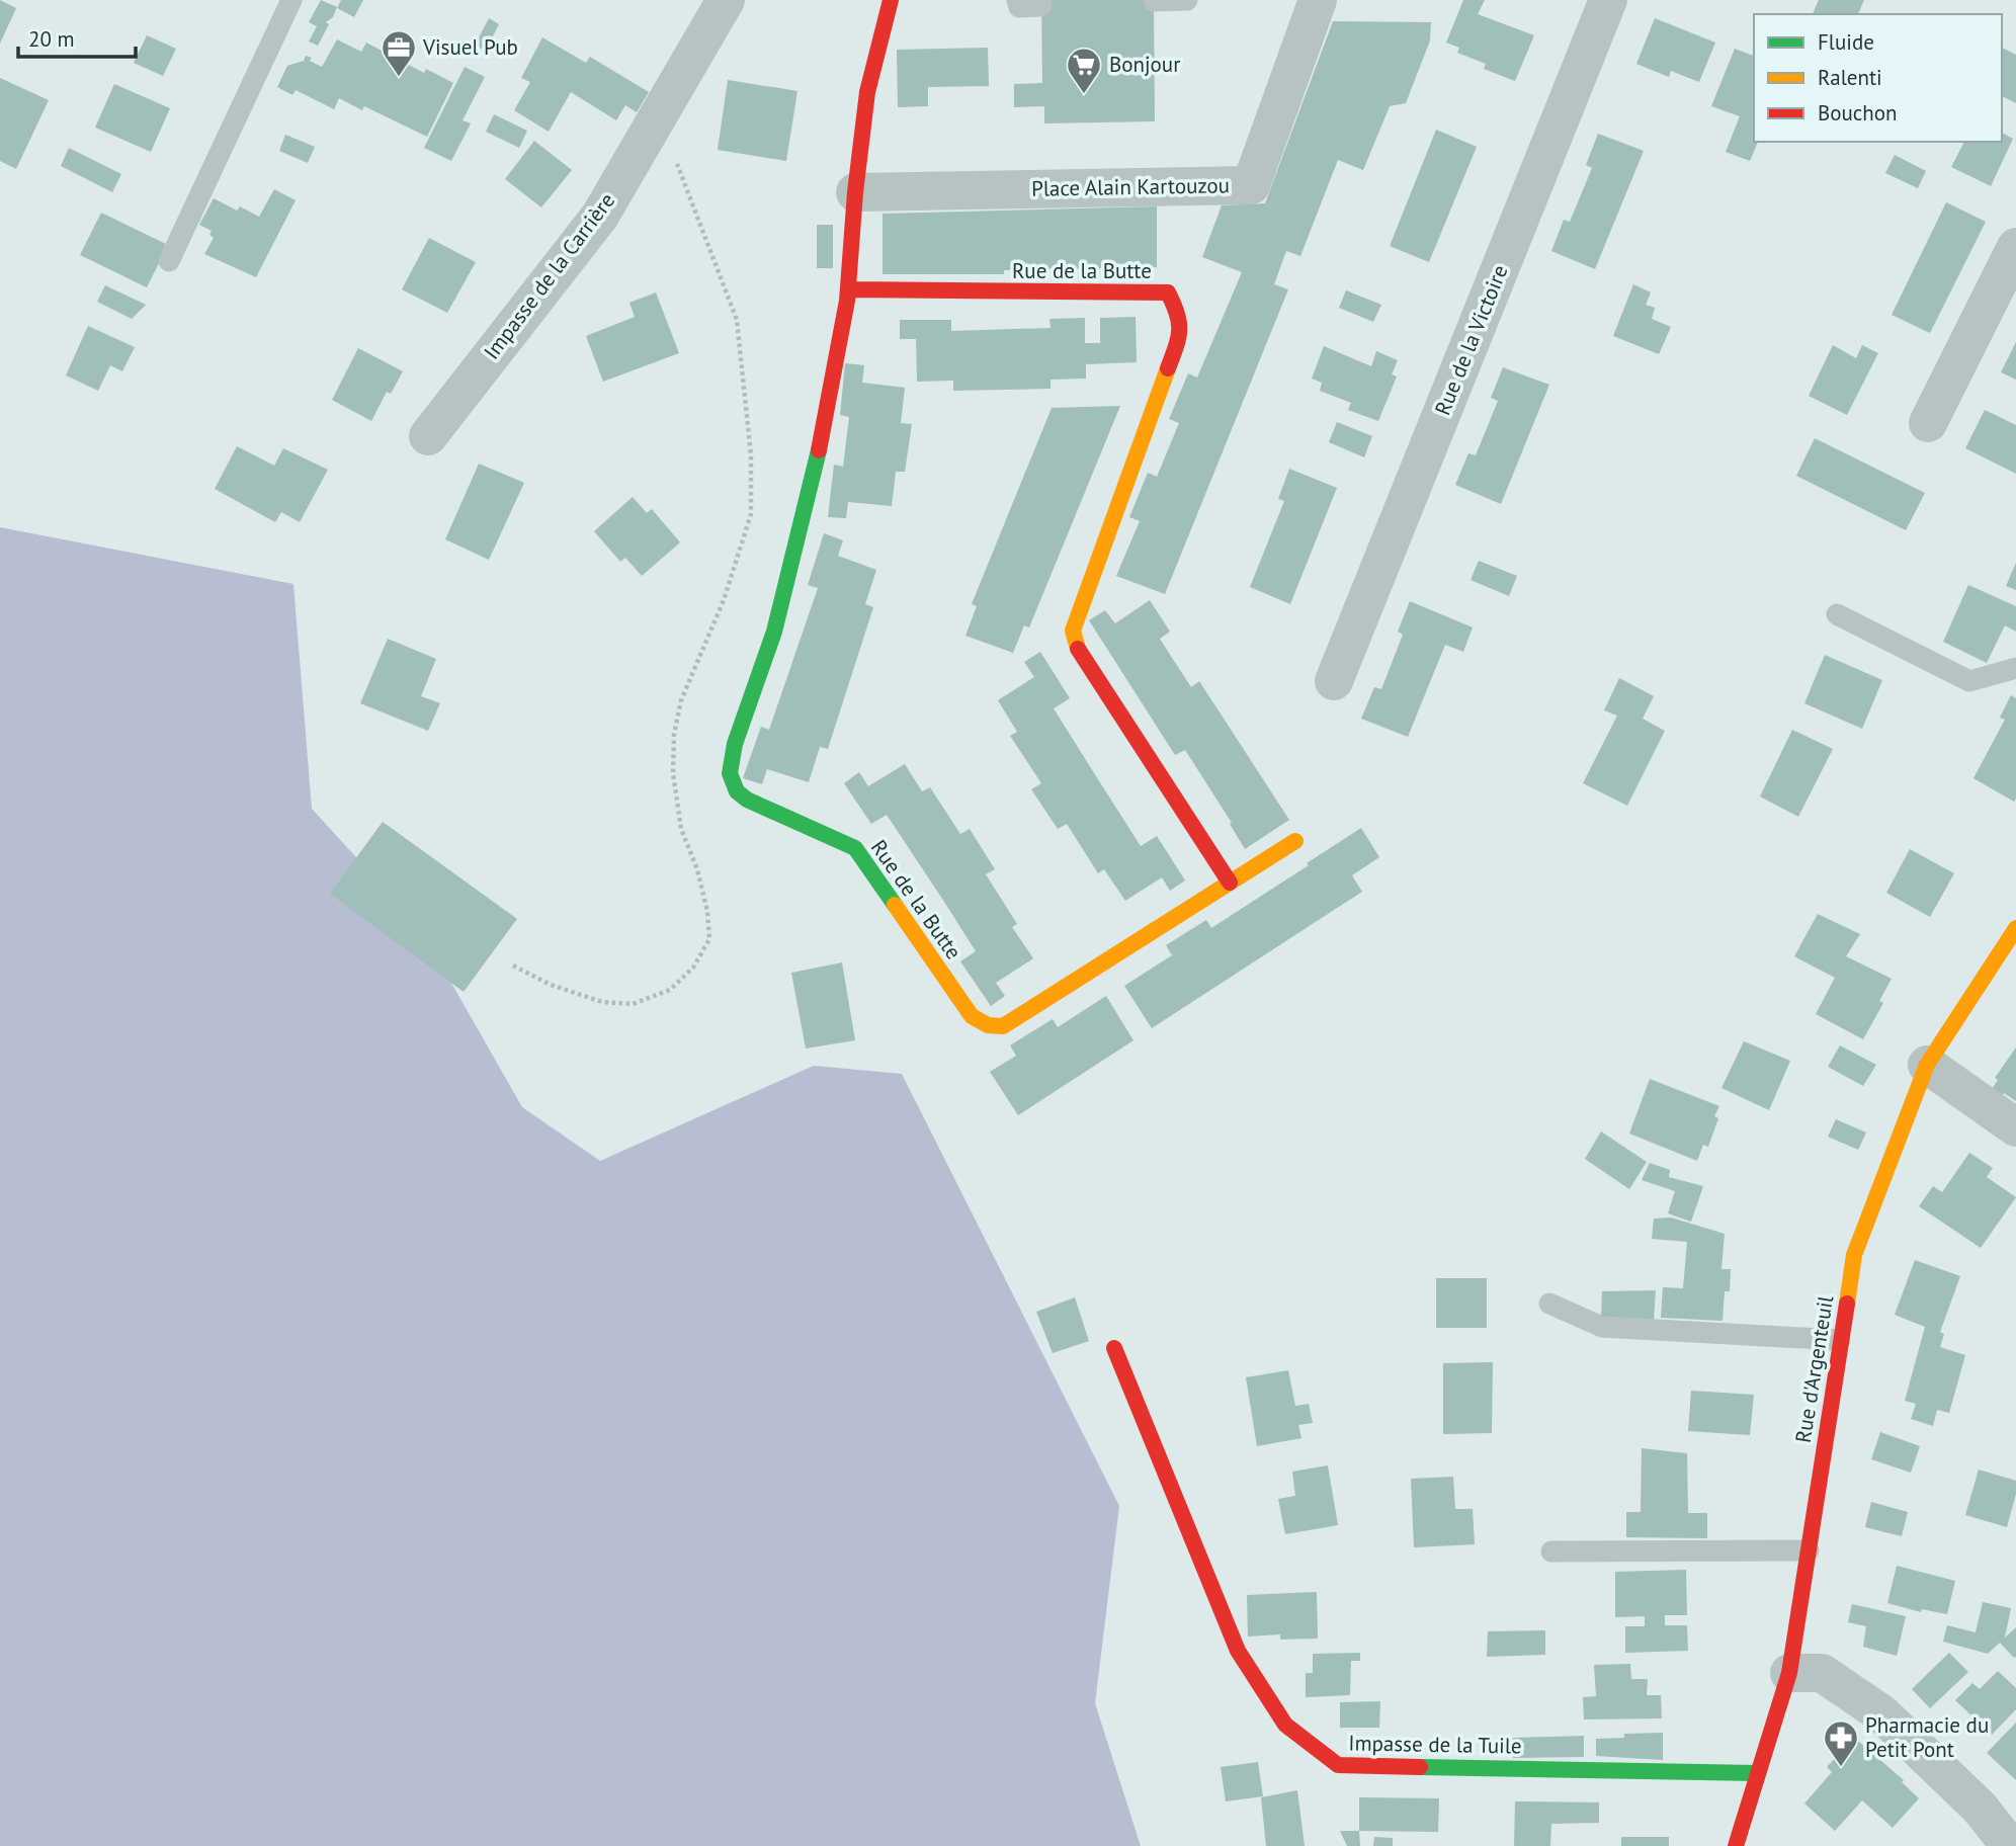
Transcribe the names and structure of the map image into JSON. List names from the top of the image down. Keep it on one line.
{"streets":{"street":["Place Alain Kartouzou","Rue de la Butte","Impasse de la Carrière","Rue de la Victoire","Rue d'Argenteuil","Impasse de la Tuile"]},"crossings":[["Place Alain Kartouzou","Rue de la Butte"],["Rue d'Argenteuil","Impasse de la Tuile"]],"places":{"office":["Visuel Pub"],"supermarket":["Bonjour"],"pharmacy":["Pharmacie du Petit Pont"]},"legend":["Fluide","Ralenti","Bouchon"],"scale_bar":"20 m"}
